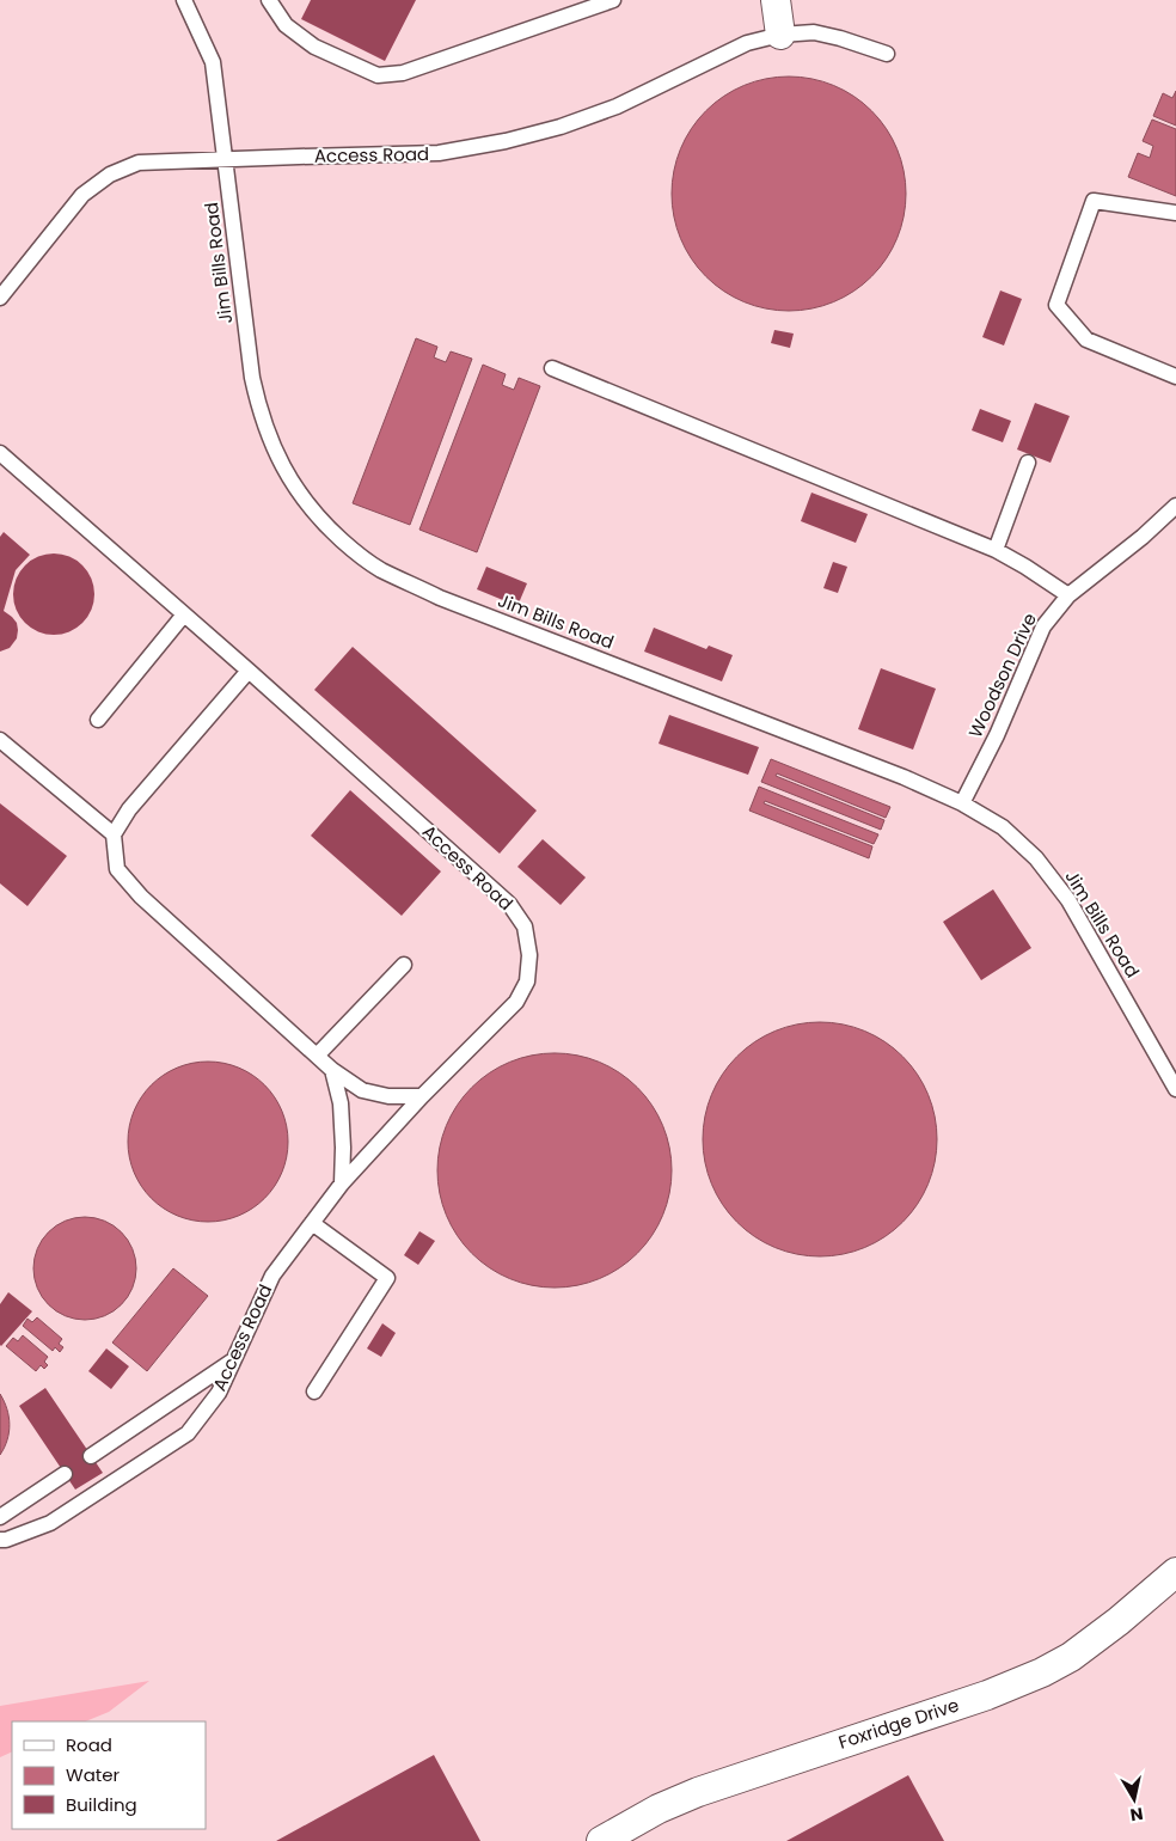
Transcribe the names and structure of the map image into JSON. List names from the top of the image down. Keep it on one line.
{"streets":{"street":["Foxridge Drive"],"lane":["Access Road","Jim Bills Road","Woodson Drive"]},"crossings":[["Access Road","Jim Bills Road"],["Jim Bills Road","Woodson Drive"]],"legend":["Road","Water","Building"],"north":"bottom"}
